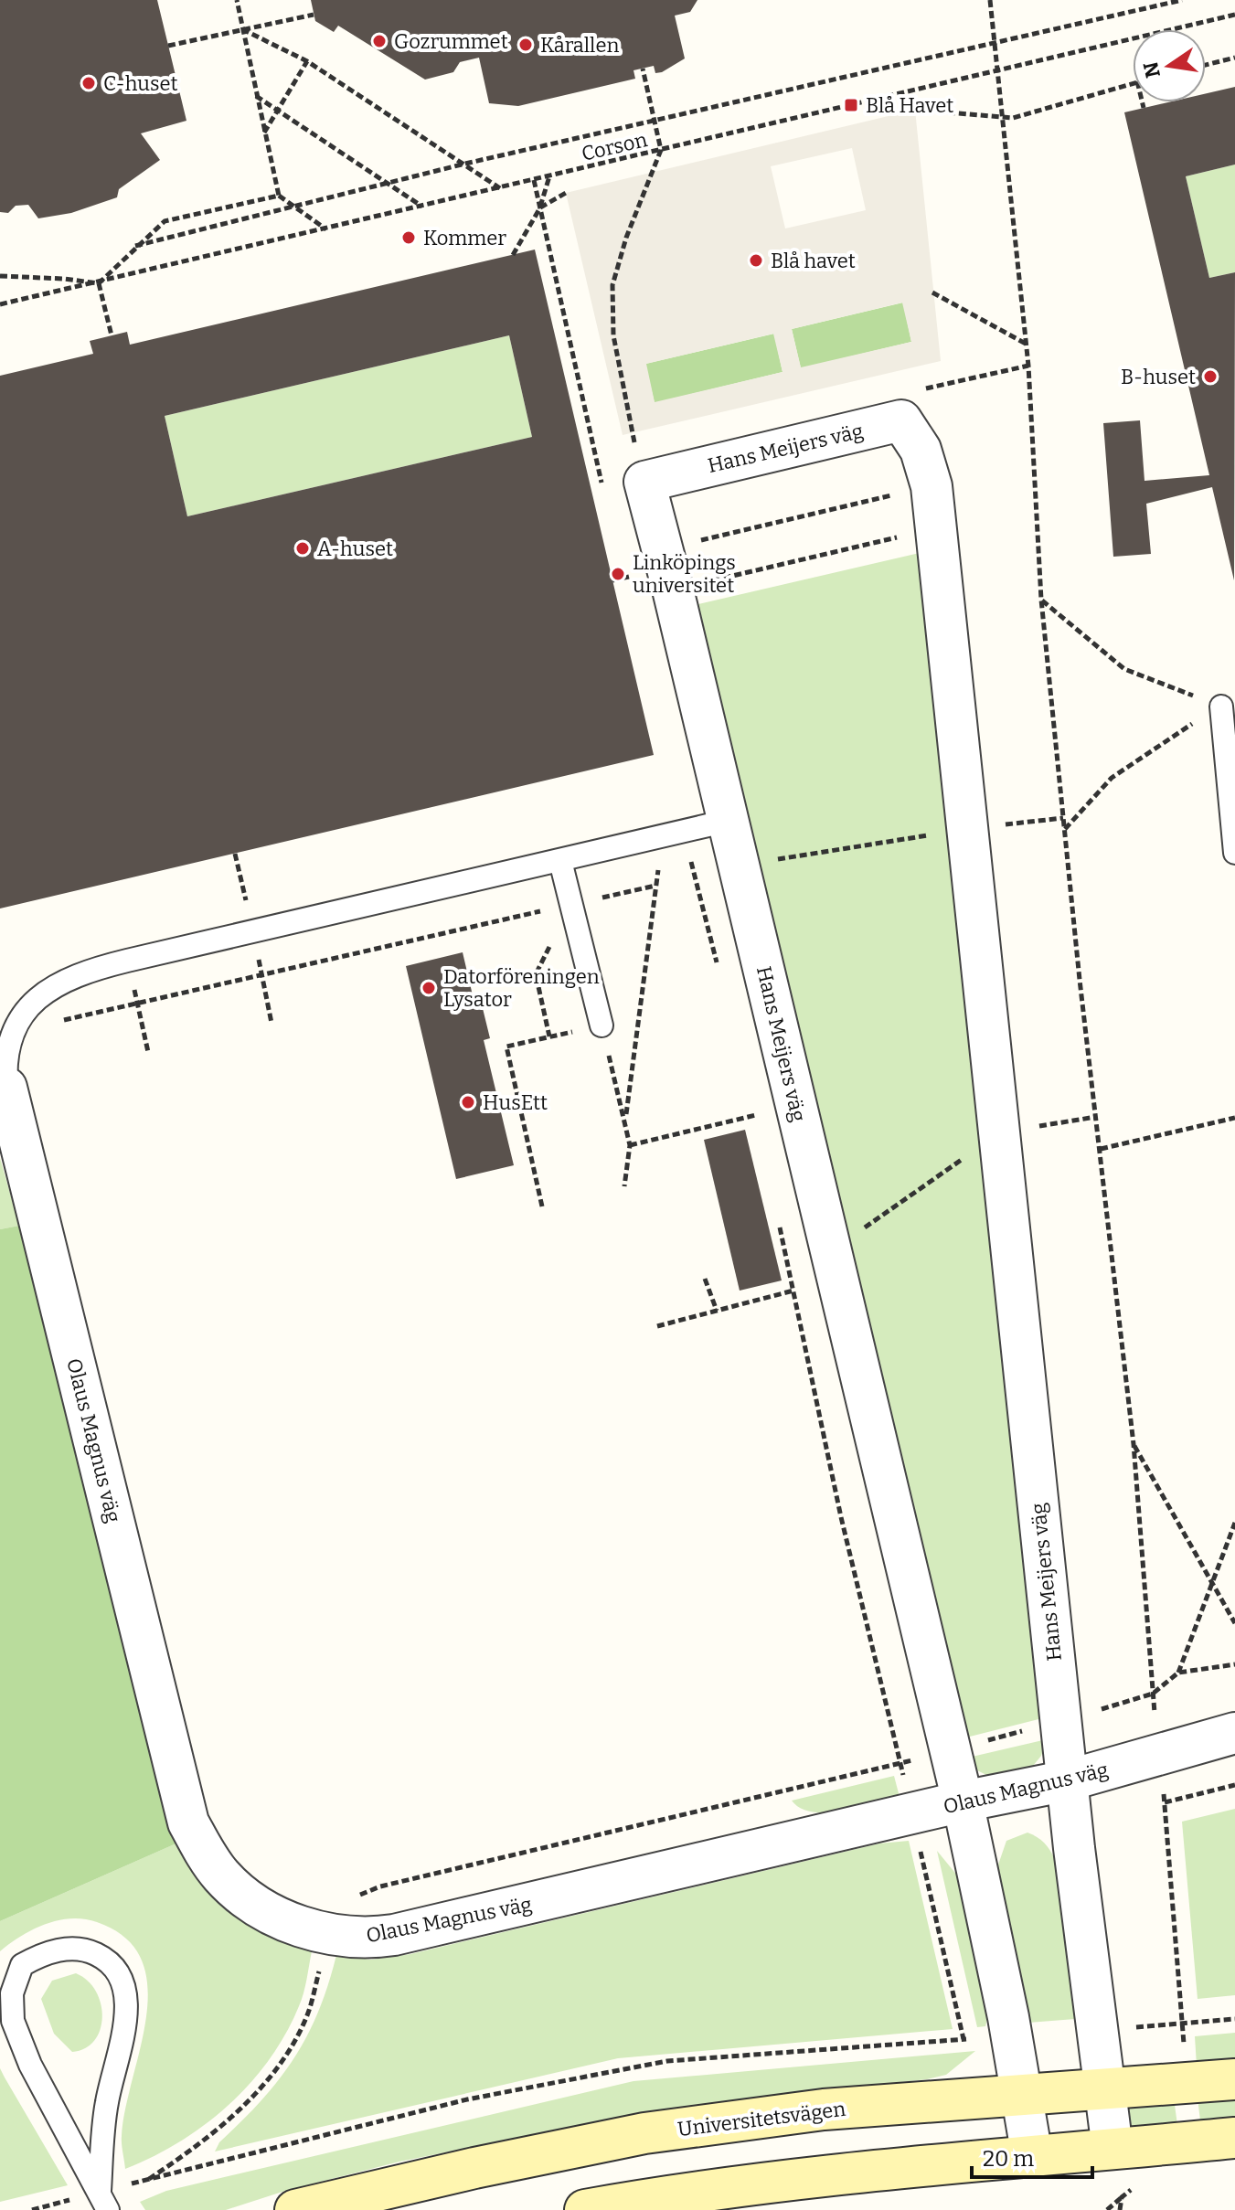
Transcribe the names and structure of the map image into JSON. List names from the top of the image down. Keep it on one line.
{"streets":{"main road":["Universitetsvägen"],"street":["Hans Meijers väg","Olaus Magnus väg"],"path":["Corson"]},"crossings":[["Hans Meijers väg","Olaus Magnus väg"],["Hans Meijers väg","Universitetsvägen"]],"places":{"other":["Gozrummet","Kårallen","C-huset","Kommer","Blå havet","B-huset","A-huset","Linköpings universitet","Datorföreningen Lysator","HusEtt"],"transit":["Blå Havet"]},"scale_bar":"20 m","north":"left"}
